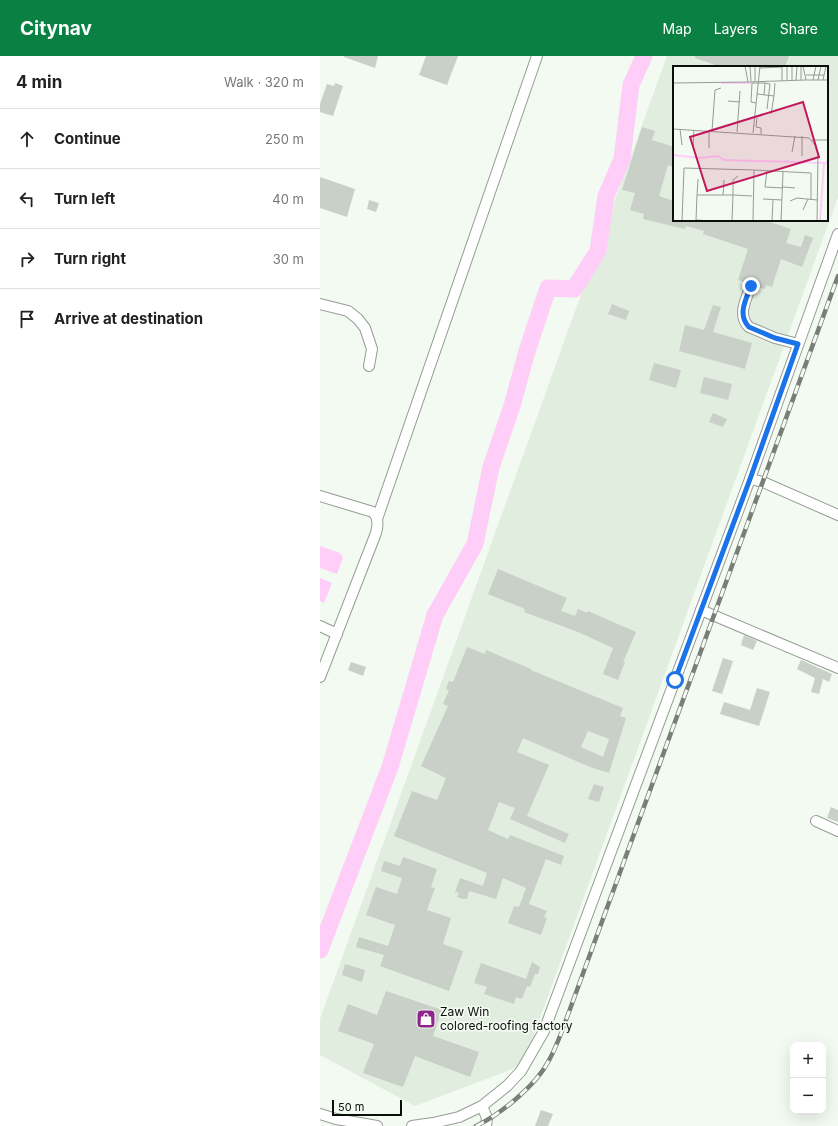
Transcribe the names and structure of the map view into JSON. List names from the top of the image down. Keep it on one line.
{"places":{"shop":["Zaw Win colored-roofing factory"]},"scale_bar":"50 m","page":{"header":"Citynav","nav":["Map","Layers","Share"],"heading":["4 min","Walk · 320 m"],"list":[["Continue","250 m"],["Turn left","40 m"],["Turn right","30 m"],"Arrive at destination"],"map_buttons":["+","−"],"scale":"50 m"}}
